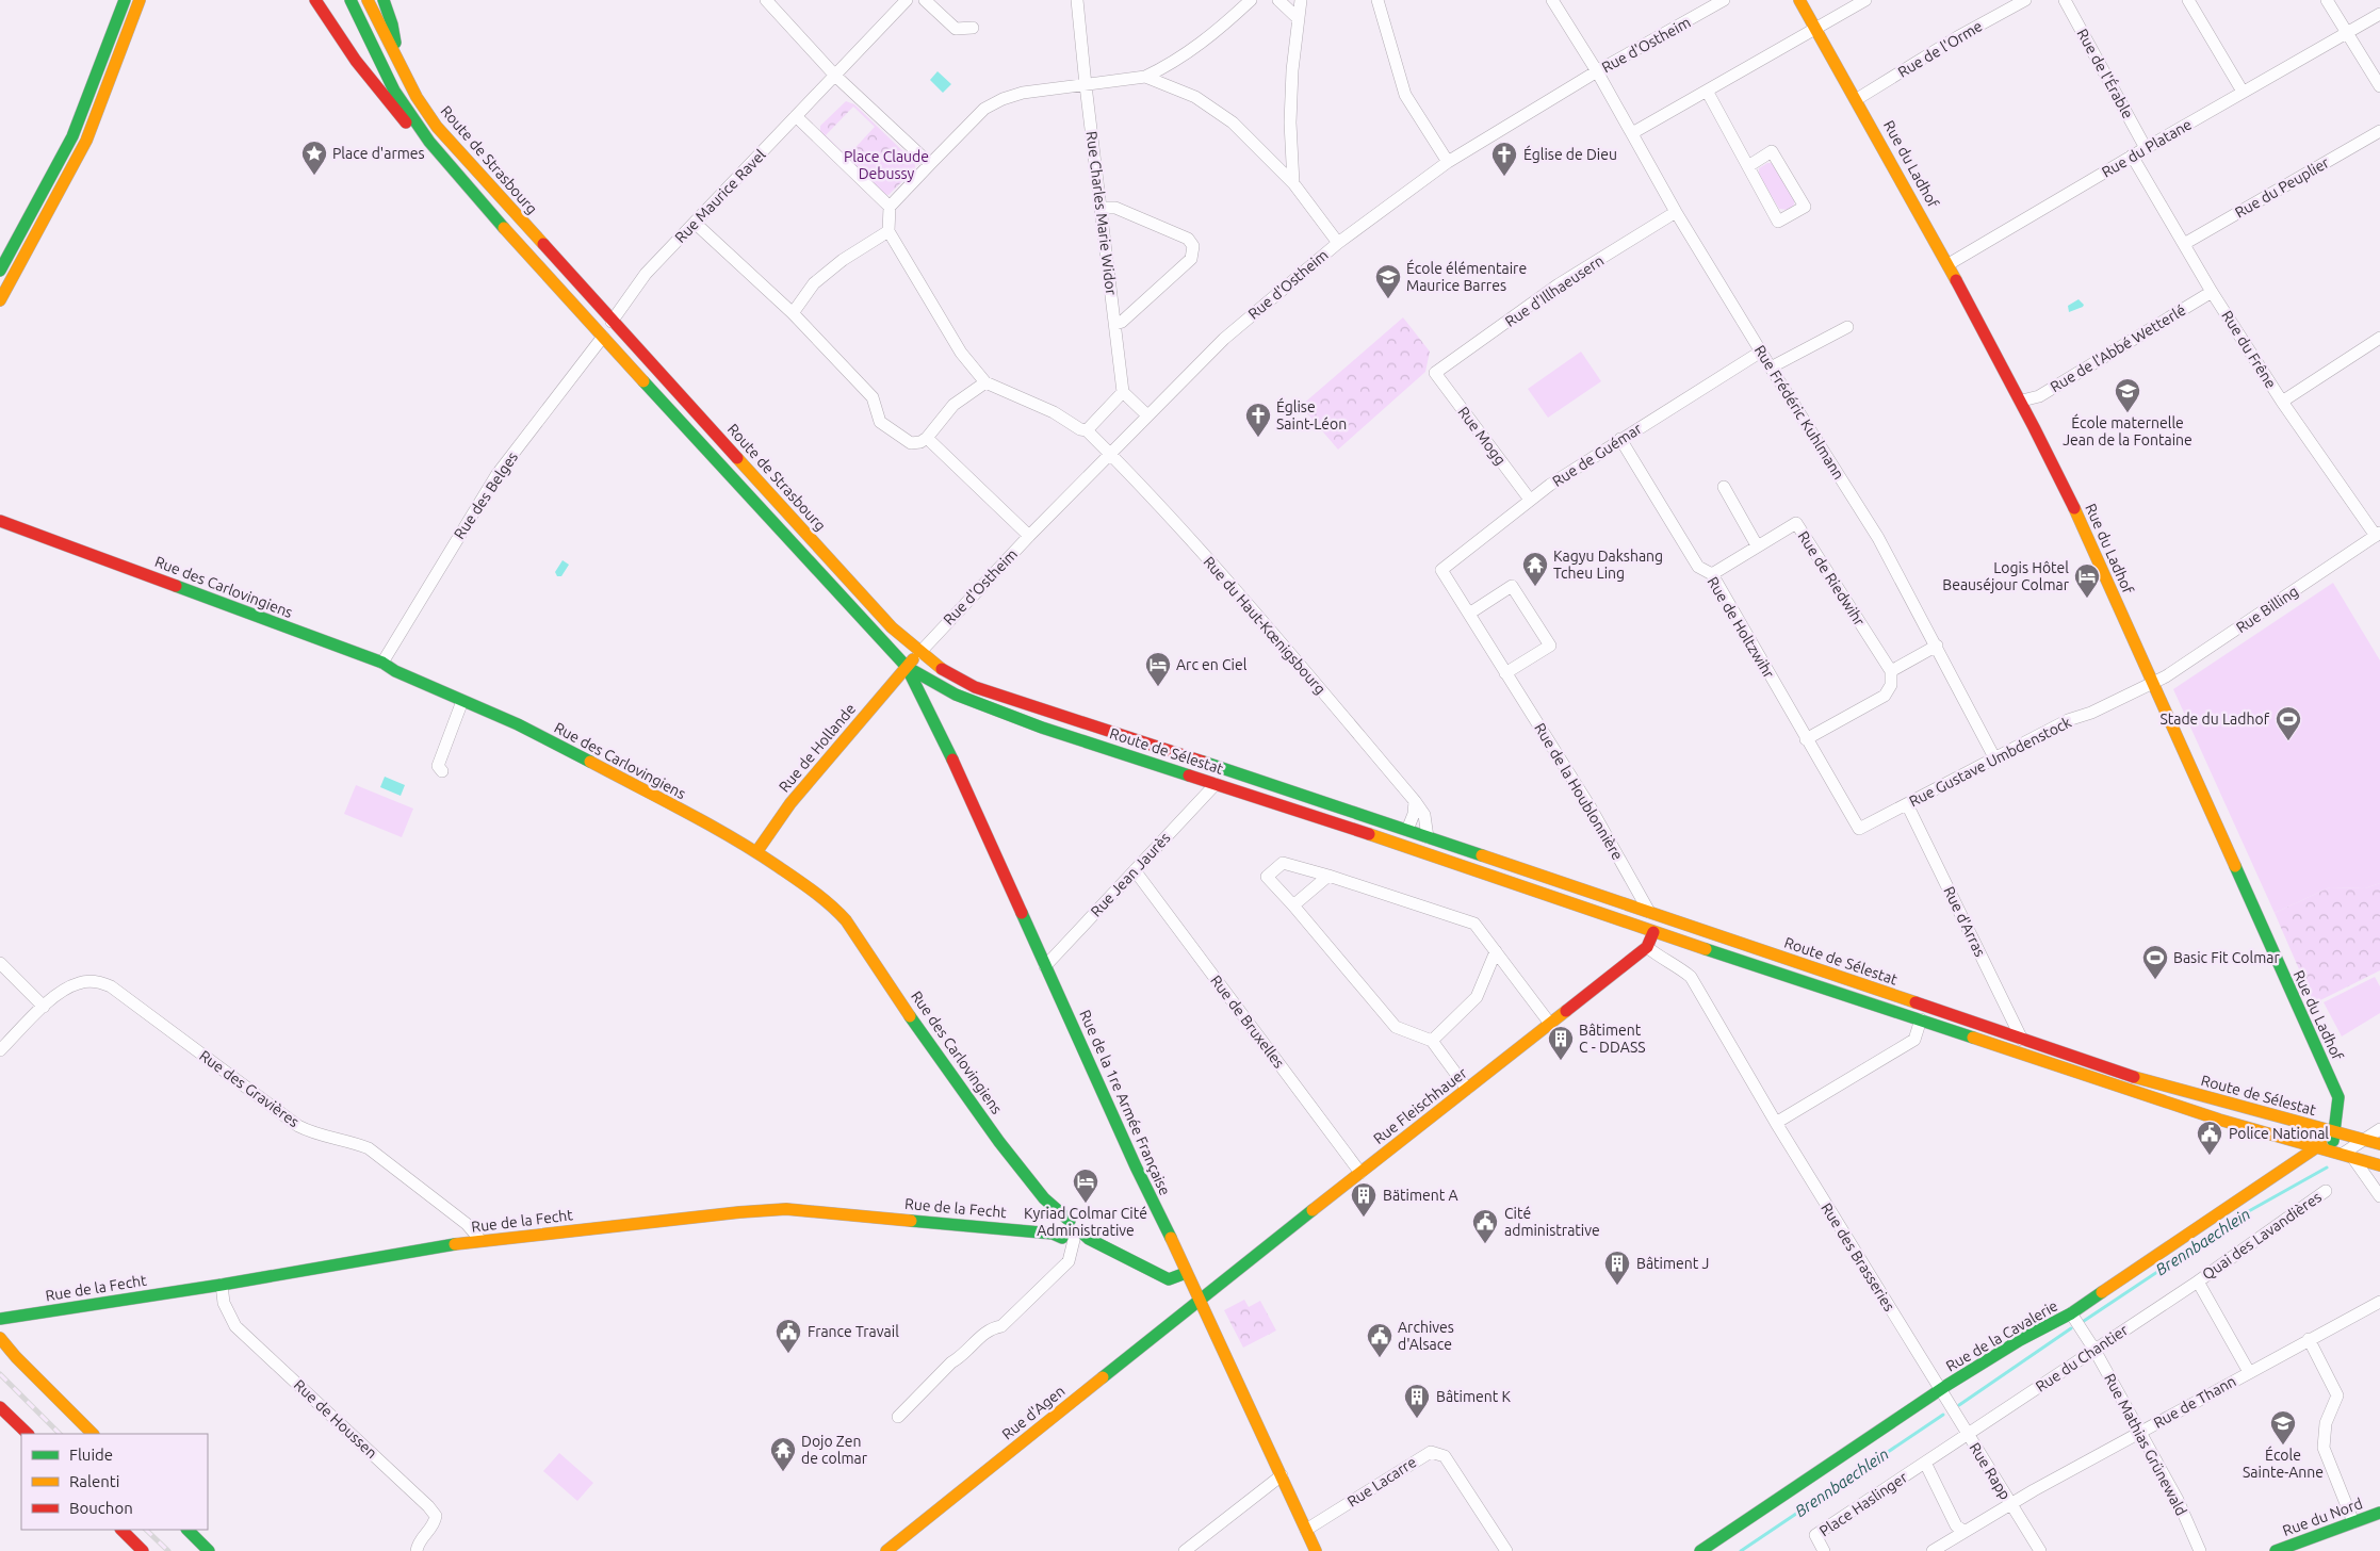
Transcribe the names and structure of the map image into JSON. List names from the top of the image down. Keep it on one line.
{"streets":{"main road":["Route de Strasbourg","Rue du Ladhof","Rue des Carlovingiens","Rue de Hollande","Route de Sélestat","Rue de la 1re Armée Française","Rue Fleischhauer","Rue de la Fecht","Rue de la Cavalerie","Rue d'Agen","Rue du Nord"],"street":["Rue d'Ostheim","Rue de l'Orme","Rue de l'Érable","Rue du Platane","Rue du Peuplier","Rue Maurice Ravel","Rue Charles Marie Widor","Rue d'Illhaeusern","Rue de l'Abbé Wetterlé","Rue du Frêne","Rue Frédéric Kuhlmann","Rue Mogg","Rue de Guémar","Rue des Belges","Rue de Riedwihr","Rue Billing","Rue du Haut-Kœnigsbourg","Rue de Holtzwihr","Rue Gustave Umbdenstock","Rue de la Houblonnière","Rue Jean Jaurès","Rue d'Arras","Rue de Bruxelles","Rue des Gravières","Quai des Lavandières","Rue des Brasseries","Rue du Chantier","Rue de Thann","Rue de Houssen","Rue Mathias Grünewald","Rue Rapp","Rue Lacarre","Place Haslinger"]},"crossings":[["Rue d'Ostheim","Route de Strasbourg"],["Rue d'Ostheim","Rue Frédéric Kuhlmann"],["Rue d'Ostheim","Rue du Haut-Kœnigsbourg"],["Rue d'Ostheim","Rue de Hollande"],["Rue d'Ostheim","Route de Sélestat"],["Rue de l'Orme","Rue du Ladhof"],["Rue de l'Érable","Rue du Platane"],["Rue du Platane","Rue du Ladhof"],["Rue du Platane","Rue du Frêne"],["Route de Strasbourg","Rue Maurice Ravel"],["Route de Strasbourg","Rue de Hollande"],["Route de Strasbourg","Route de Sélestat"],["Rue du Ladhof","Rue de l'Abbé Wetterlé"],["Rue du Ladhof","Rue Billing"],["Rue du Ladhof","Route de Sélestat"],["Rue du Ladhof","Rue Gustave Umbdenstock"],["Rue du Ladhof","Rue de la Cavalerie"],["Rue du Peuplier","Rue du Frêne"],["Rue d'Illhaeusern","Rue Frédéric Kuhlmann"],["Rue d'Illhaeusern","Rue Mogg"],["Rue de l'Abbé Wetterlé","Rue du Frêne"],["Rue du Frêne","Rue Billing"],["Rue Frédéric Kuhlmann","Rue de Guémar"],["Rue Frédéric Kuhlmann","Rue Gustave Umbdenstock"],["Rue Mogg","Rue de Guémar"],["Rue de Guémar","Rue de Holtzwihr"],["Rue de Guémar","Rue de la Houblonnière"],["Rue des Belges","Rue des Carlovingiens"],["Rue de Riedwihr","Rue de Holtzwihr"],["Rue des Carlovingiens","Rue de Hollande"],["Rue des Carlovingiens","Rue de la Fecht"],["Rue Billing","Rue Gustave Umbdenstock"],["Rue du Haut-Kœnigsbourg","Route de Sélestat"],["Rue de Holtzwihr","Rue Gustave Umbdenstock"],["Rue de Hollande","Route de Sélestat"],["Rue de Hollande","Rue de la 1re Armée Française"],["Route de Sélestat","Rue de la Houblonnière"],["Route de Sélestat","Rue Jean Jaurès"],["Route de Sélestat","Rue d'Arras"],["Route de Sélestat","Rue de la 1re Armée Française"],["Route de Sélestat","Rue Fleischhauer"],["Route de Sélestat","Rue de la Cavalerie"],["Rue Gustave Umbdenstock","Rue d'Arras"],["Rue Jean Jaurès","Rue de Bruxelles"],["Rue Jean Jaurès","Rue de la 1re Armée Française"],["Rue de Bruxelles","Rue Fleischhauer"],["Rue des Gravières","Rue de la Fecht"],["Rue de la 1re Armée Française","Rue Fleischhauer"],["Rue de la 1re Armée Française","Rue de la Fecht"],["Rue de la 1re Armée Française","Rue d'Agen"],["Rue de la 1re Armée Française","Rue Lacarre"],["Rue Fleischhauer","Rue des Brasseries"],["Rue Fleischhauer","Rue d'Agen"],["Rue de la Fecht","Rue de Houssen"],["Quai des Lavandières","Rue du Chantier"],["Rue des Brasseries","Rue de la Cavalerie"],["Rue des Brasseries","Rue Rapp"],["Rue de la Cavalerie","Rue Mathias Grünewald"],["Rue de la Cavalerie","Rue Rapp"],["Rue du Chantier","Rue Mathias Grünewald"],["Rue du Chantier","Rue Rapp"],["Rue du Chantier","Place Haslinger"],["Rue de Thann","Rue Mathias Grünewald"],["Rue de Thann","Rue Rapp"],["Rue Rapp","Place Haslinger"]],"water":["Brennbaechlein"],"parks":["Place Claude Debussy"],"places":{"place":["Place d'armes"],"church":["Église de Dieu","Église Saint-Léon"],"school or university":["École élémentaire Maurice Barres","École maternelle Jean de la Fontaine","École Sainte-Anne"],"temple":["Kagyu Dakshang Tcheu Ling","Dojo Zen de colmar"],"hotel":["Logis Hôtel Beauséjour Colmar","Arc en Ciel","Kyriad Colmar Cité Administrative"],"sports":["Stade du Ladhof","Basic Fit Colmar"],"building":["Bâtiment C - DDASS","Bätiment A","Bâtiment J","Bâtiment K"],"public building":["Police National","Cité administrative","France Travail","Archives d'Alsace"]},"legend":["Fluide","Ralenti","Bouchon"]}
